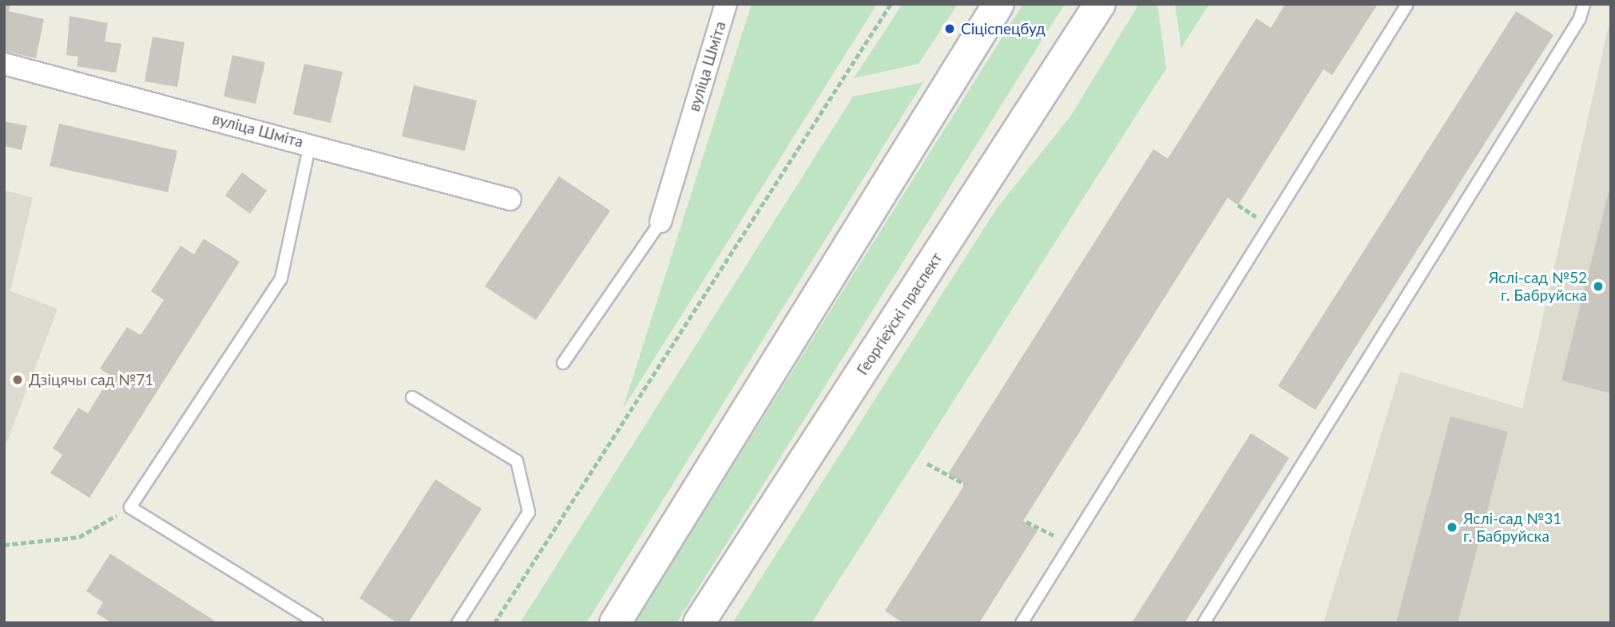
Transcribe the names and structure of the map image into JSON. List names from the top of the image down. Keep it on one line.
{"streets":{"main road":["Георгіеўскі праспект"],"street":["вуліца Шміта"]},"places":["Сіціспецбуд","Яслі-сад №52 г. Бабруйска","Дзіцячы сад №71","Яслі-сад №31 г. Бабруйска"]}
